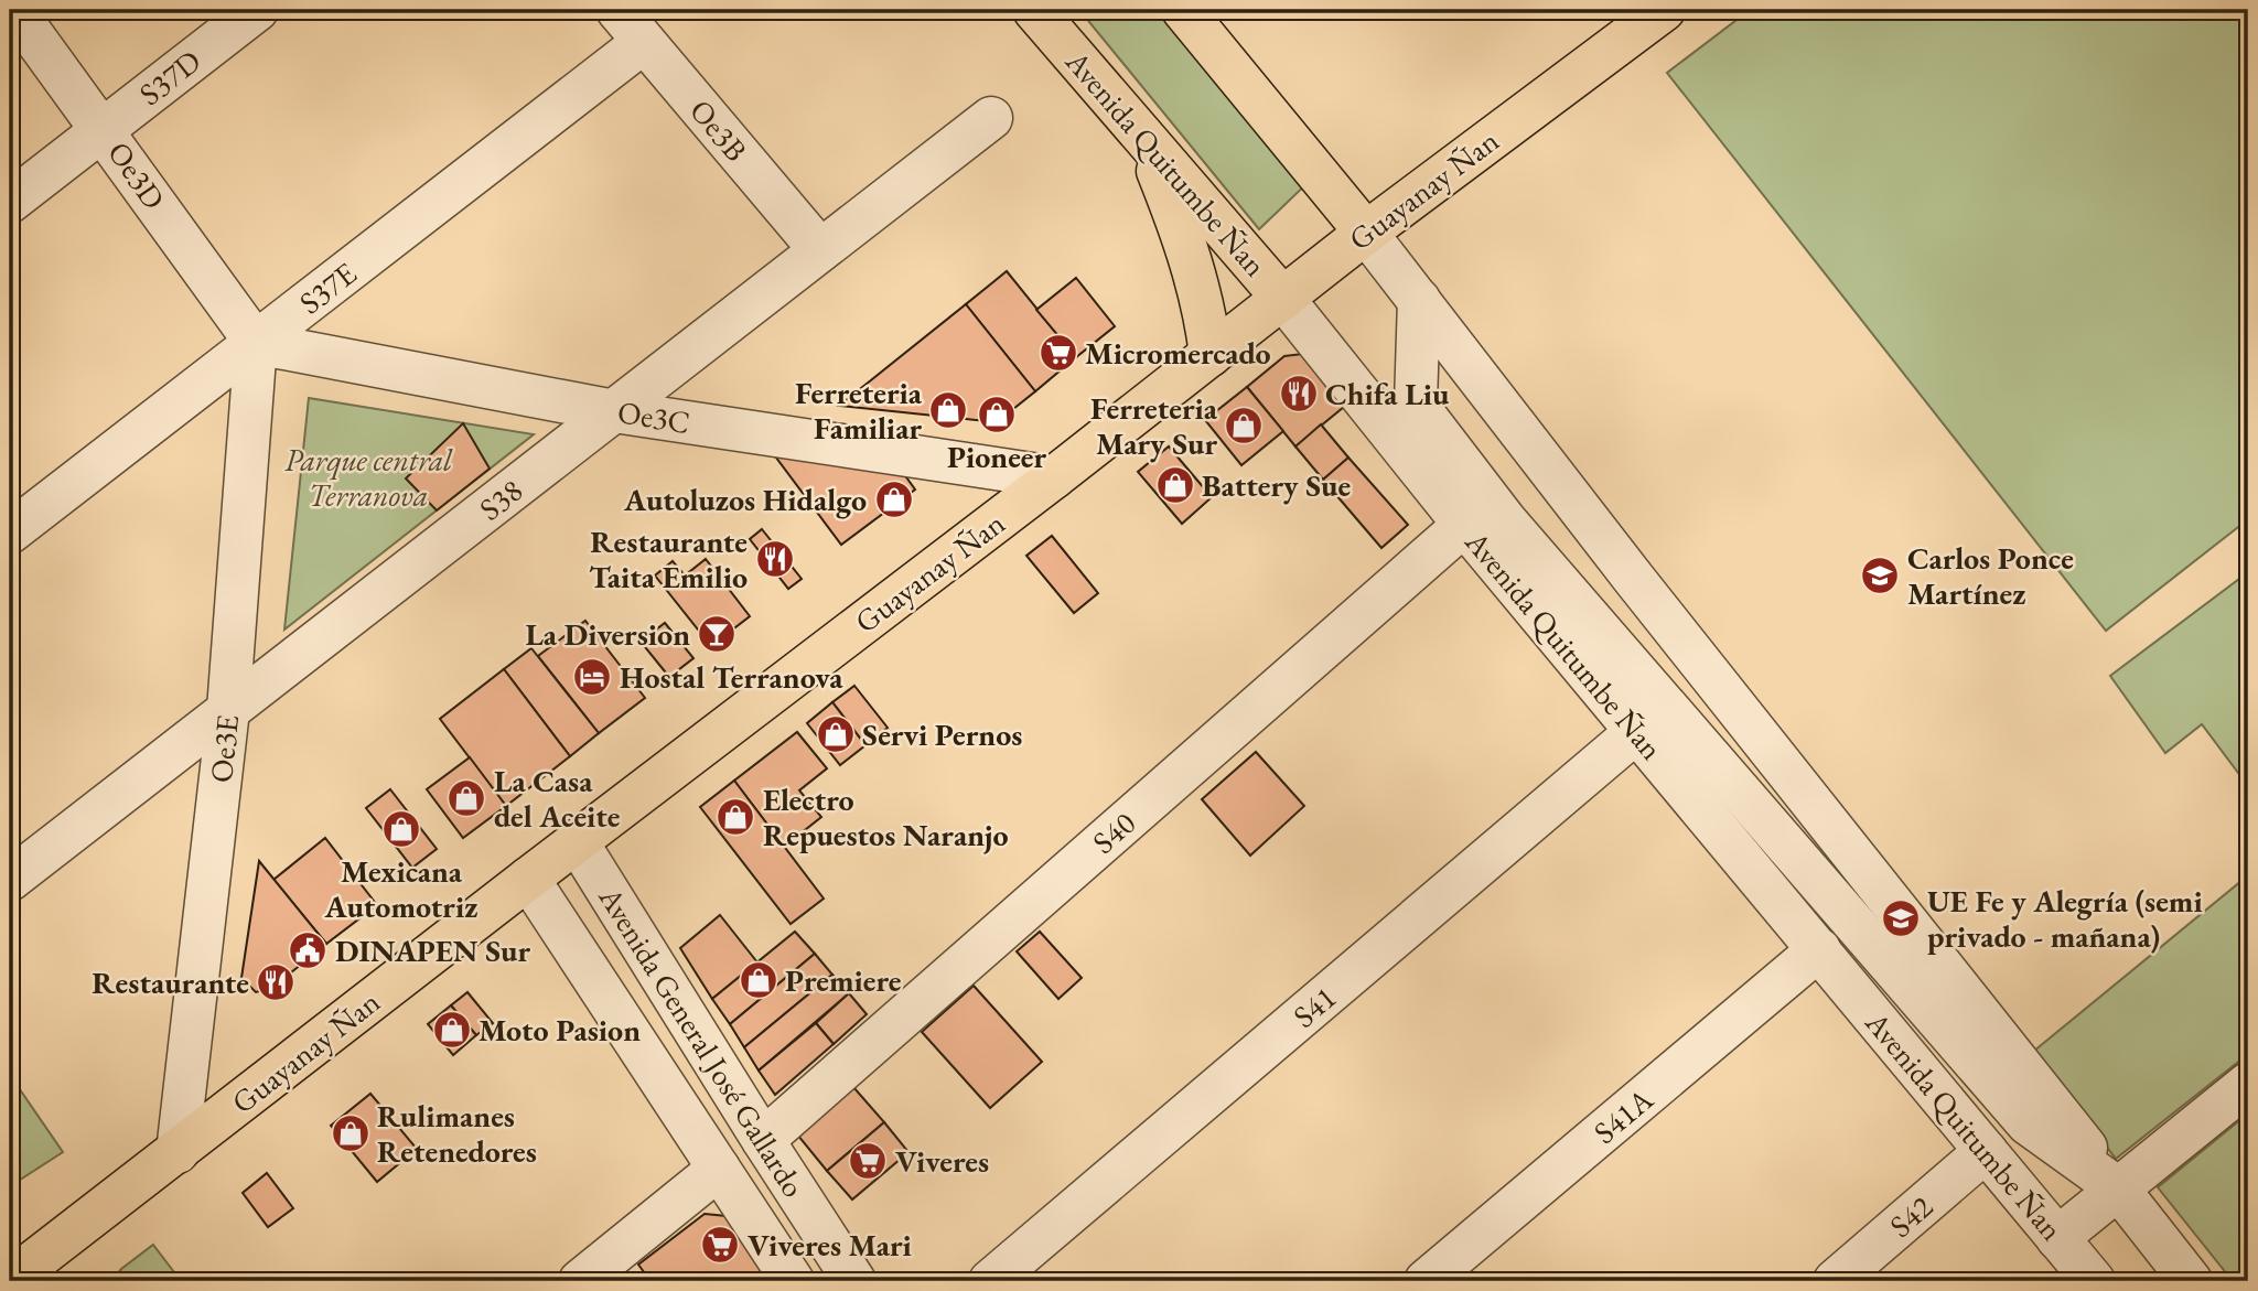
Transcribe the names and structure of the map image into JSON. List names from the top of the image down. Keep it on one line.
{"streets":{"main road":["Avenida Quitumbe Ñan","Guayanay Ñan"],"street":["S37D","Oe3B","Oe3D","S37E","Oe3C","S38","Oe3E","S40","S41","Avenida General José Gallardo","S41A","S42"]},"crossings":[["S37D","Oe3D"],["Oe3B","S37E"],["Oe3B","S38"],["Avenida Quitumbe Ñan","Guayanay Ñan"],["Avenida Quitumbe Ñan","S40"],["Avenida Quitumbe Ñan","S41"],["Avenida Quitumbe Ñan","S41A"],["Avenida Quitumbe Ñan","S42"],["Oe3D","S37E"],["Oe3D","Oe3C"],["Oe3D","Oe3E"],["Guayanay Ñan","Oe3C"],["Guayanay Ñan","Oe3E"],["Guayanay Ñan","Avenida General José Gallardo"],["S37E","Oe3C"],["S37E","Oe3E"],["Oe3C","S38"],["Oe3C","Oe3E"],["S38","Oe3E"],["S40","Avenida General José Gallardo"]],"parks":["Parque central Terranova"],"places":{"supermarket":["Micromercado","Viveres","Viveres Mari"],"restaurant":["Chifa Liu","Restaurante Taita Emilio","Restaurante"],"shop":["Ferreteria Familiar","Pioneer","Ferreteria Mary Sur","Battery Sue","Autoluzos Hidalgo","Servi Pernos","La Casa del Aceite","Electro Repuestos Naranjo","Mexicana Automotriz","Premiere","Moto Pasion","Rulimanes Retenedores"],"school or university":["Carlos Ponce Martínez","UE Fe y Alegría (semi privado - mañana)"],"bar":["La Diversion"],"hotel":["Hostal Terranova"],"public building":["DINAPEN Sur"]}}
